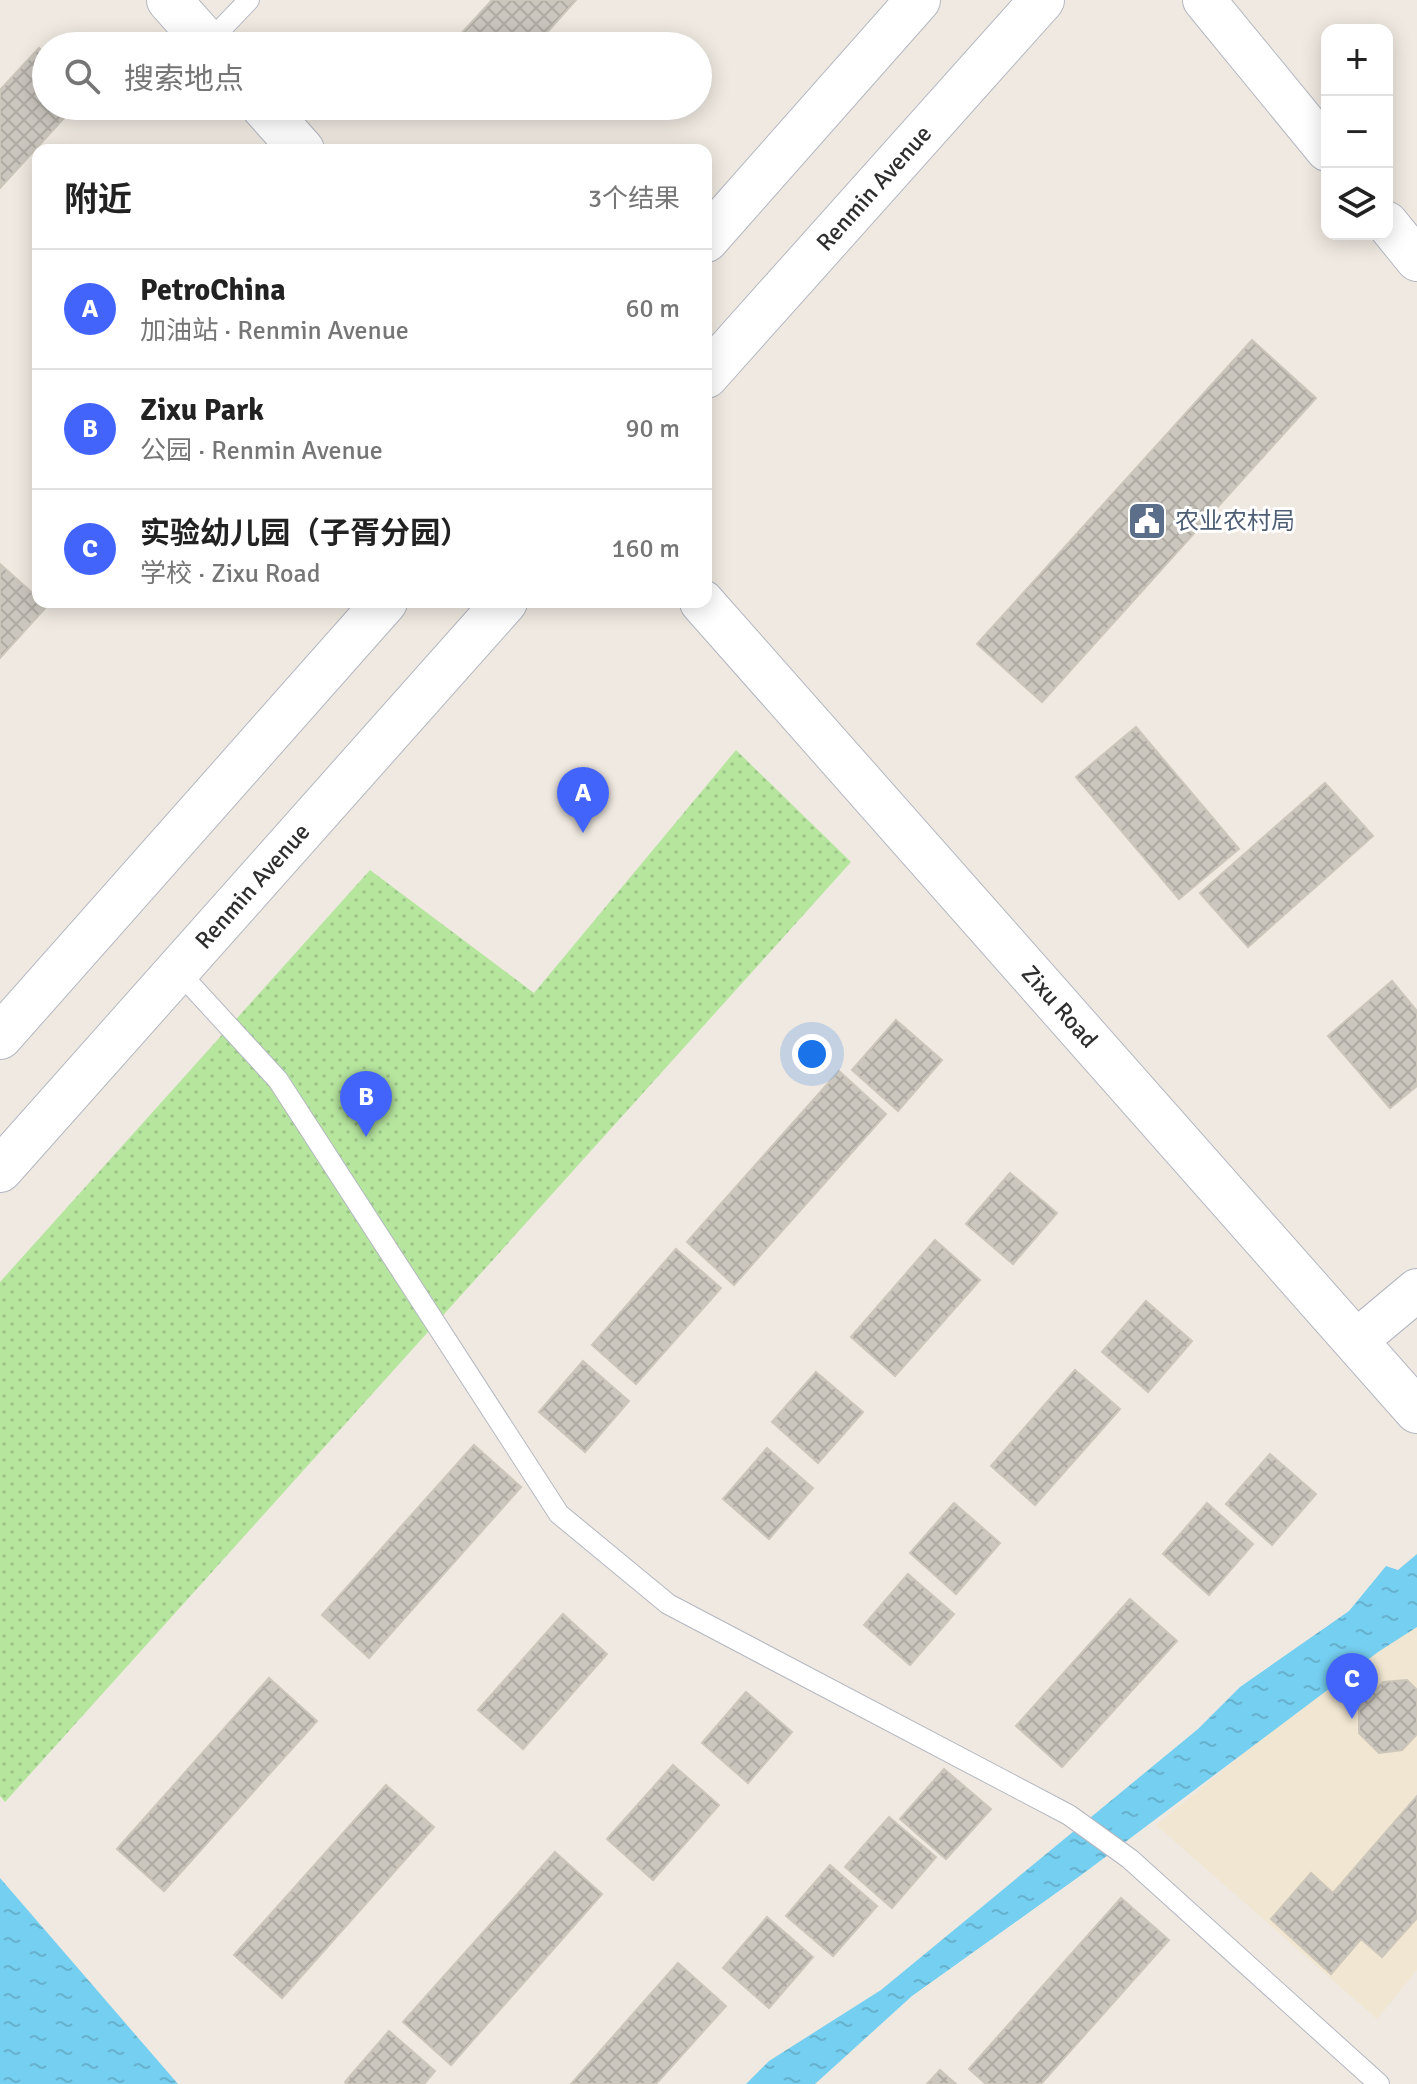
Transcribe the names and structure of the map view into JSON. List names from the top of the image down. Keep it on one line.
{"streets":{"main road":["Renmin Avenue","Zixu Road"]},"places":{"public building":["农业农村局"]},"page":{"map_buttons":["+","−"],"search":"搜索地点","heading":["附近","3个结果"],"list":[{"mark":"A","name":"PetroChina","note":"加油站 · Renmin Avenue","value":"60 m"},{"mark":"B","name":"Zixu Park","note":"公园 · Renmin Avenue","value":"90 m"},{"mark":"C","name":"实验幼儿园（子胥分园）","note":"学校 · Zixu Road","value":"160 m"}],"pins":["A","B","C"]}}
